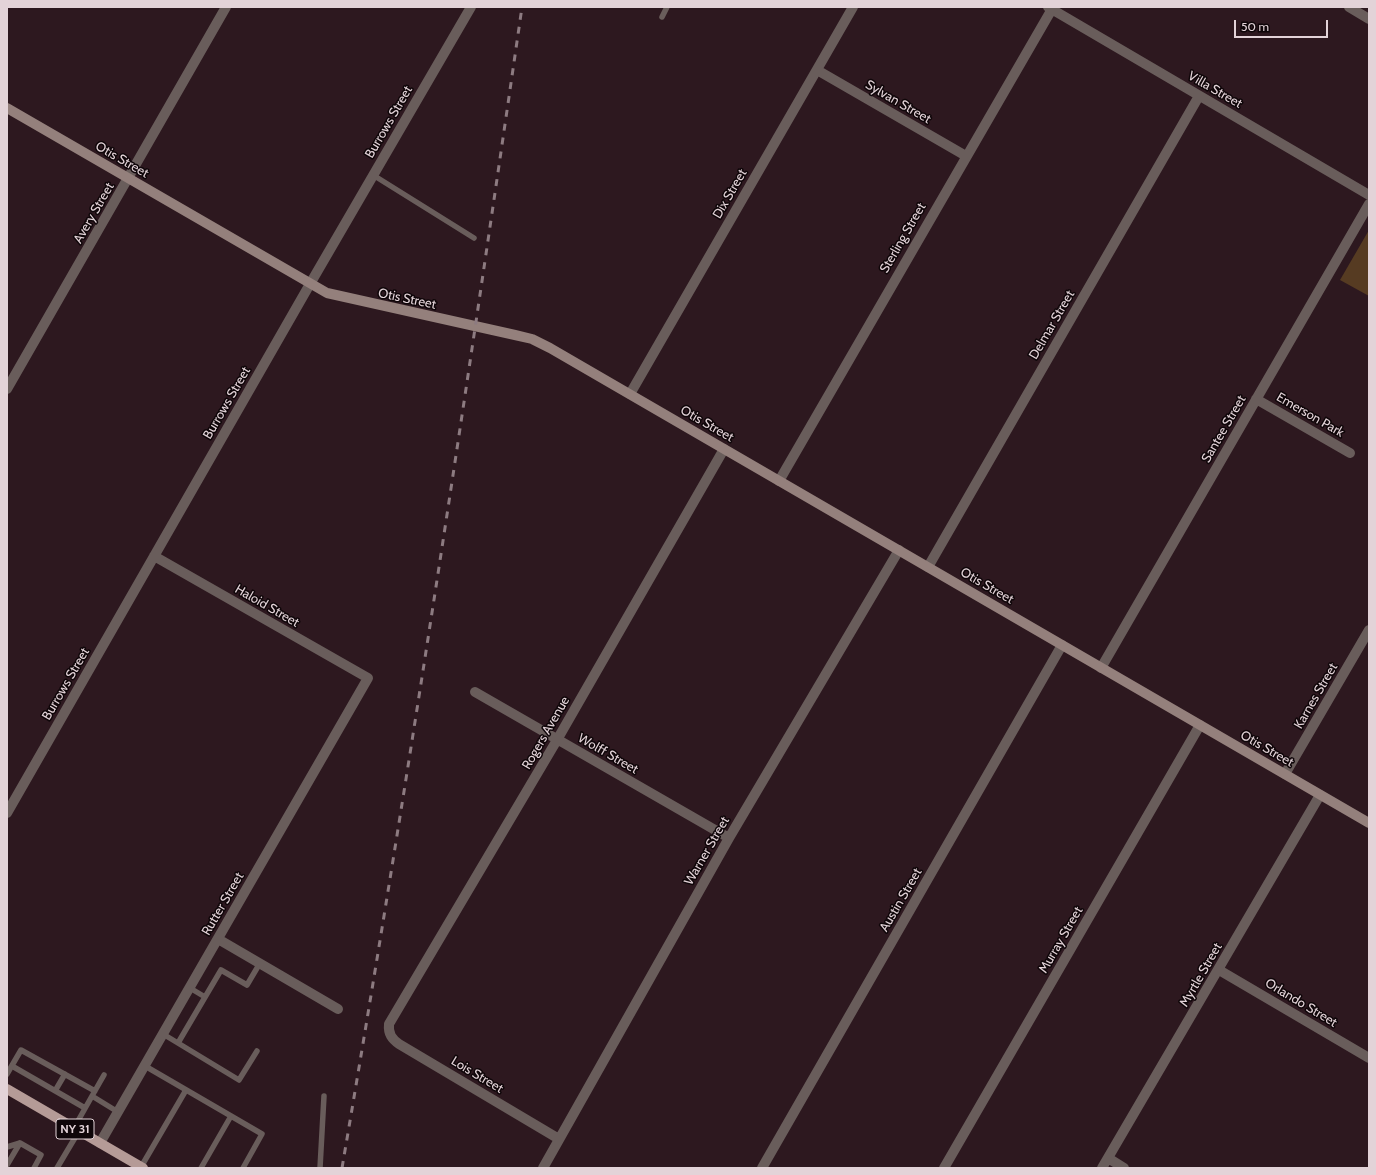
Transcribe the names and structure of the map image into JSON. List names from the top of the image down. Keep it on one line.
{"streets":{"main road":["NY 31"],"street":["Villa Street","Sylvan Street","Burrows Street","Otis Street","Dix Street","Avery Street","Sterling Street","Delmar Street","Emerson Park","Santee Street","Haloid Street","Karnes Street","Rogers Avenue","Wolff Street","Warner Street","Austin Street","Rutter Street","Murray Street","Myrtle Street","Orlando Street","Lois Street"]},"crossings":[["Villa Street","Sterling Street"],["Villa Street","Delmar Street"],["Sylvan Street","Dix Street"],["Sylvan Street","Sterling Street"],["Burrows Street","Otis Street"],["Burrows Street","Haloid Street"],["Otis Street","Dix Street"],["Otis Street","Avery Street"],["Otis Street","Sterling Street"],["Otis Street","Delmar Street"],["Otis Street","Santee Street"],["Otis Street","Karnes Street"],["Otis Street","Rogers Avenue"],["Otis Street","Warner Street"],["Otis Street","Austin Street"],["Otis Street","Murray Street"],["Otis Street","Myrtle Street"],["Emerson Park","Santee Street"],["Haloid Street","Rutter Street"],["Rogers Avenue","Wolff Street"],["Rogers Avenue","Lois Street"],["Wolff Street","Warner Street"],["Warner Street","Lois Street"],["Rutter Street","NY 31"],["Myrtle Street","Orlando Street"]],"scale_bar":"50 m"}
